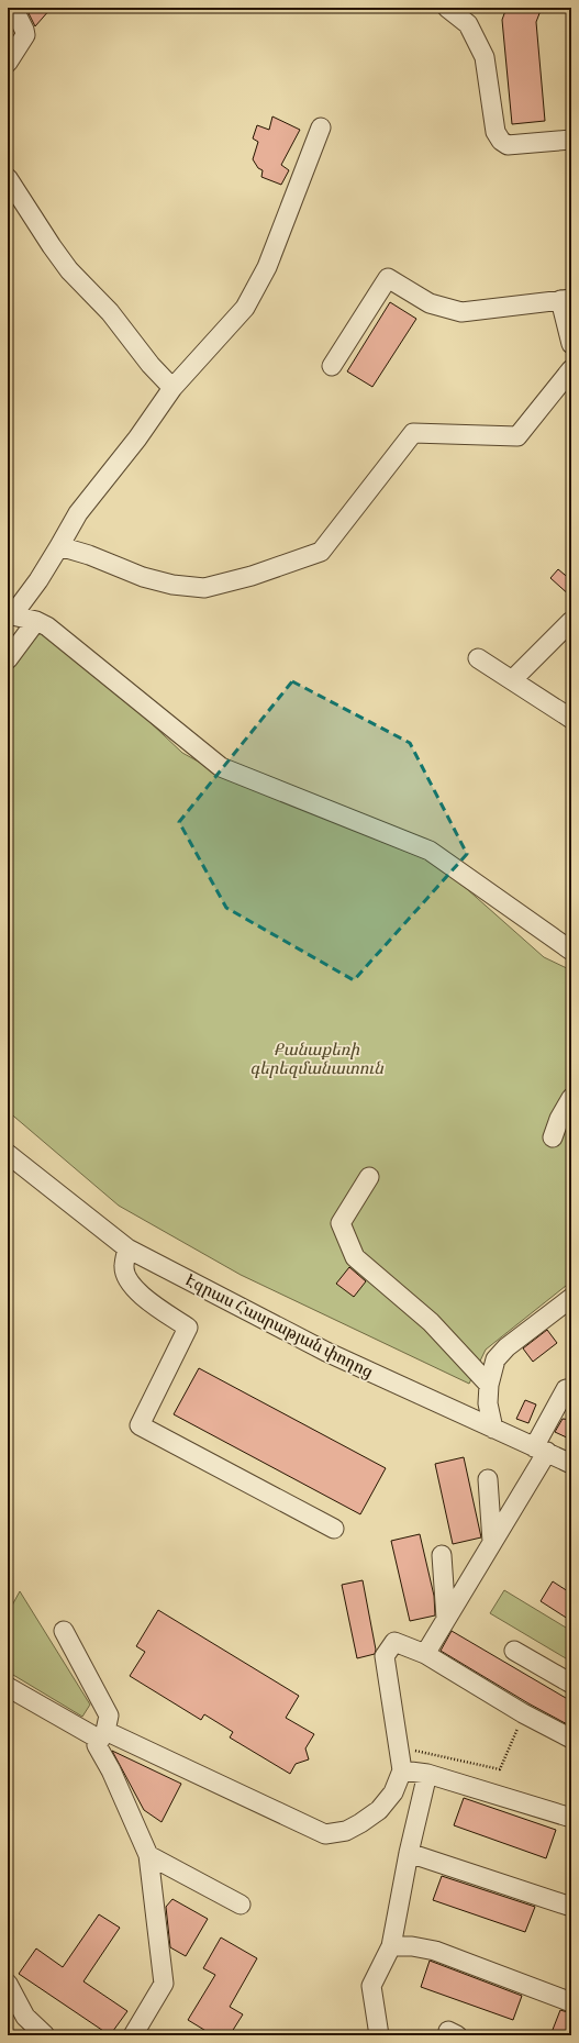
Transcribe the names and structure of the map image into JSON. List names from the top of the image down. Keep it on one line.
{"streets":{"street":["Էզրաս Հասրաթյան փողոց"]},"parks":["Քանաքեռի գերեզմանատուն"]}
